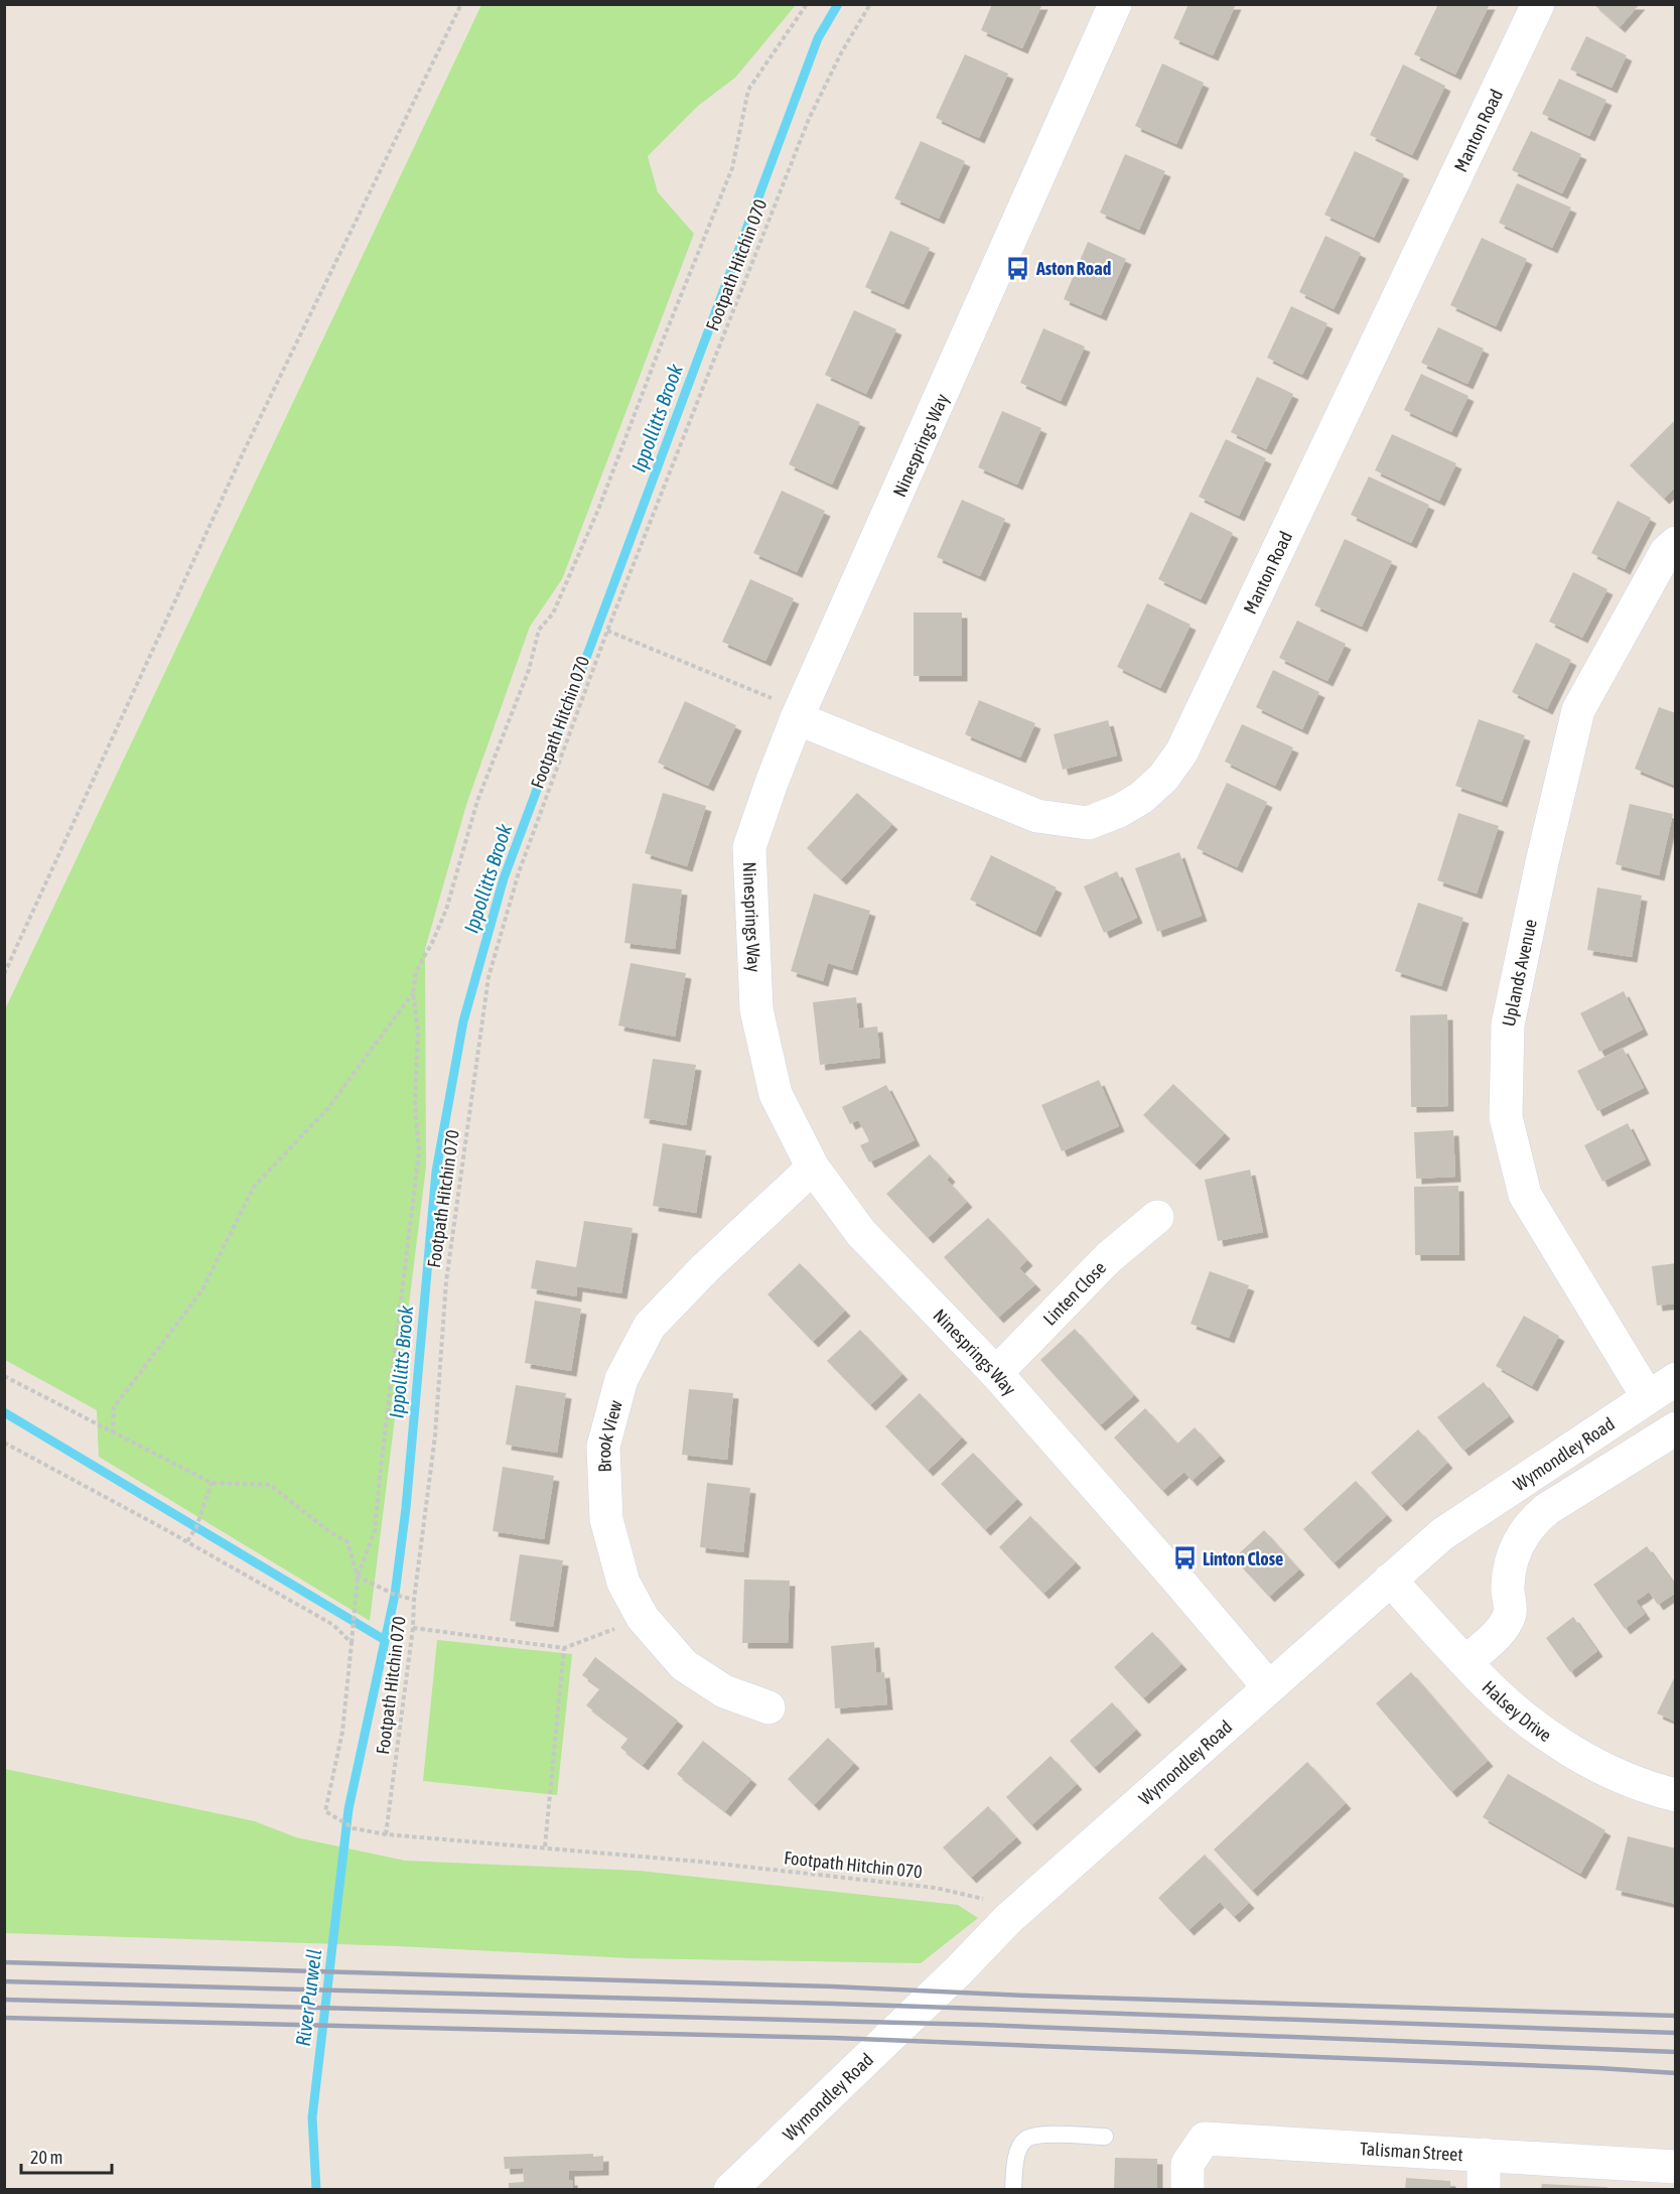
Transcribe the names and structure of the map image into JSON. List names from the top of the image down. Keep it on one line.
{"streets":{"street":["Manton Road","Ninesprings Way","Uplands Avenue","Linten Close","Brook View","Wymondley Road","Halsey Drive","Talisman Street"],"path":["Footpath Hitchin 070"]},"crossings":[["Manton Road","Ninesprings Way"],["Footpath Hitchin 070","Wymondley Road"],["Ninesprings Way","Linten Close"],["Ninesprings Way","Brook View"],["Ninesprings Way","Wymondley Road"],["Uplands Avenue","Wymondley Road"],["Wymondley Road","Halsey Drive"]],"water":["Ippollitts Brook","River Purwell"],"places":{"bus stop":["Aston Road","Linton Close"]},"scale_bar":"20 m"}
